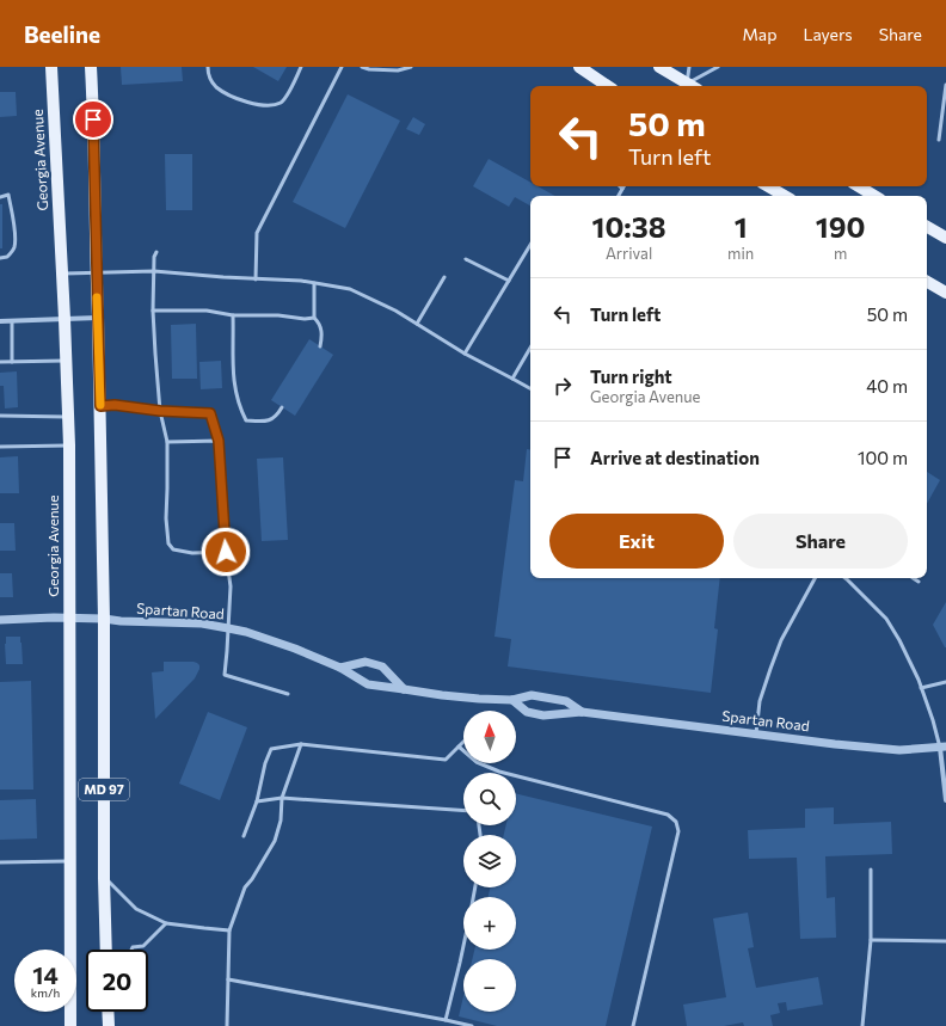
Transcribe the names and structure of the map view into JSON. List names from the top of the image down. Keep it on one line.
{"streets":{"main road":["Georgia Avenue","MD 97"],"street":["Spartan Road"]},"crossings":[["Georgia Avenue","Spartan Road"],["Spartan Road","MD 97"]],"north":"top","page":{"header":"Beeline","nav":["Map","Layers","Share"],"turn":["50 m","Turn left"],"eta":["10:38","Arrival","1","min","190","m"],"list":[{"name":"Turn left","value":"50 m"},{"name":"Turn right","note":"Georgia Avenue","value":"40 m"},{"name":"Arrive at destination","value":"100 m"}],"buttons":["Exit","Share"],"map_buttons":["+","−"],"speed":"14 km/h","limit":"20"}}
